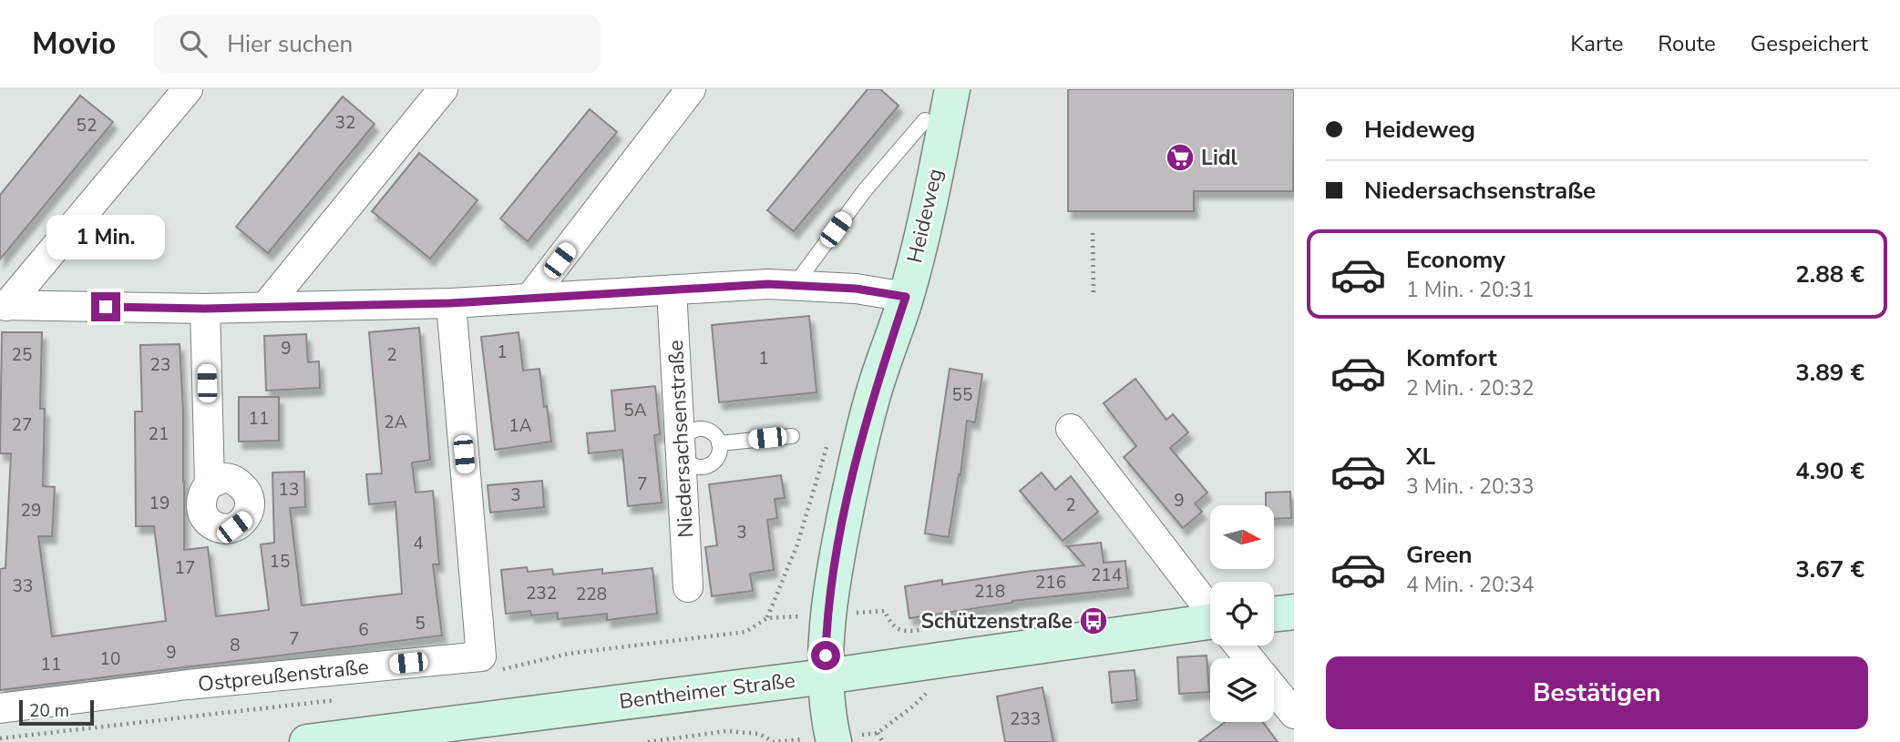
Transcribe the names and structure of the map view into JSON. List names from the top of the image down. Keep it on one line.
{"streets":{"street":["Heideweg","Niedersachsenstraße","Ostpreußenstraße","Bentheimer Straße"]},"crossings":[["Heideweg","Bentheimer Straße"]],"places":{"supermarket":["Lidl"],"bus stop":["Schützenstraße"]},"house_numbers":["32","52","9","1","25","2","1","23","55","5A","11","2A","27","1A","21","7","13","3","9","19","2","29","3","4","15","17","214","216","33","218","232","228","5","6","7","8","9","10","11","233"],"scale_bar":"20 m","north":"right","page":{"header":"Movio","search":"Hier suchen","nav":["Karte","Route","Gespeichert"],"banner":["Heideweg","Niedersachsenstraße"],"bubble":"1 Min.","list":[{"name":"Economy","note":"1 Min. · 20:31","value":"2.88 €"},{"name":"Komfort","note":"2 Min. · 20:32","value":"3.89 €"},{"name":"XL","note":"3 Min. · 20:33","value":"4.90 €"},{"name":"Green","note":"4 Min. · 20:34","value":"3.67 €"}],"buttons":"Bestätigen","scale":"20 m"}}
